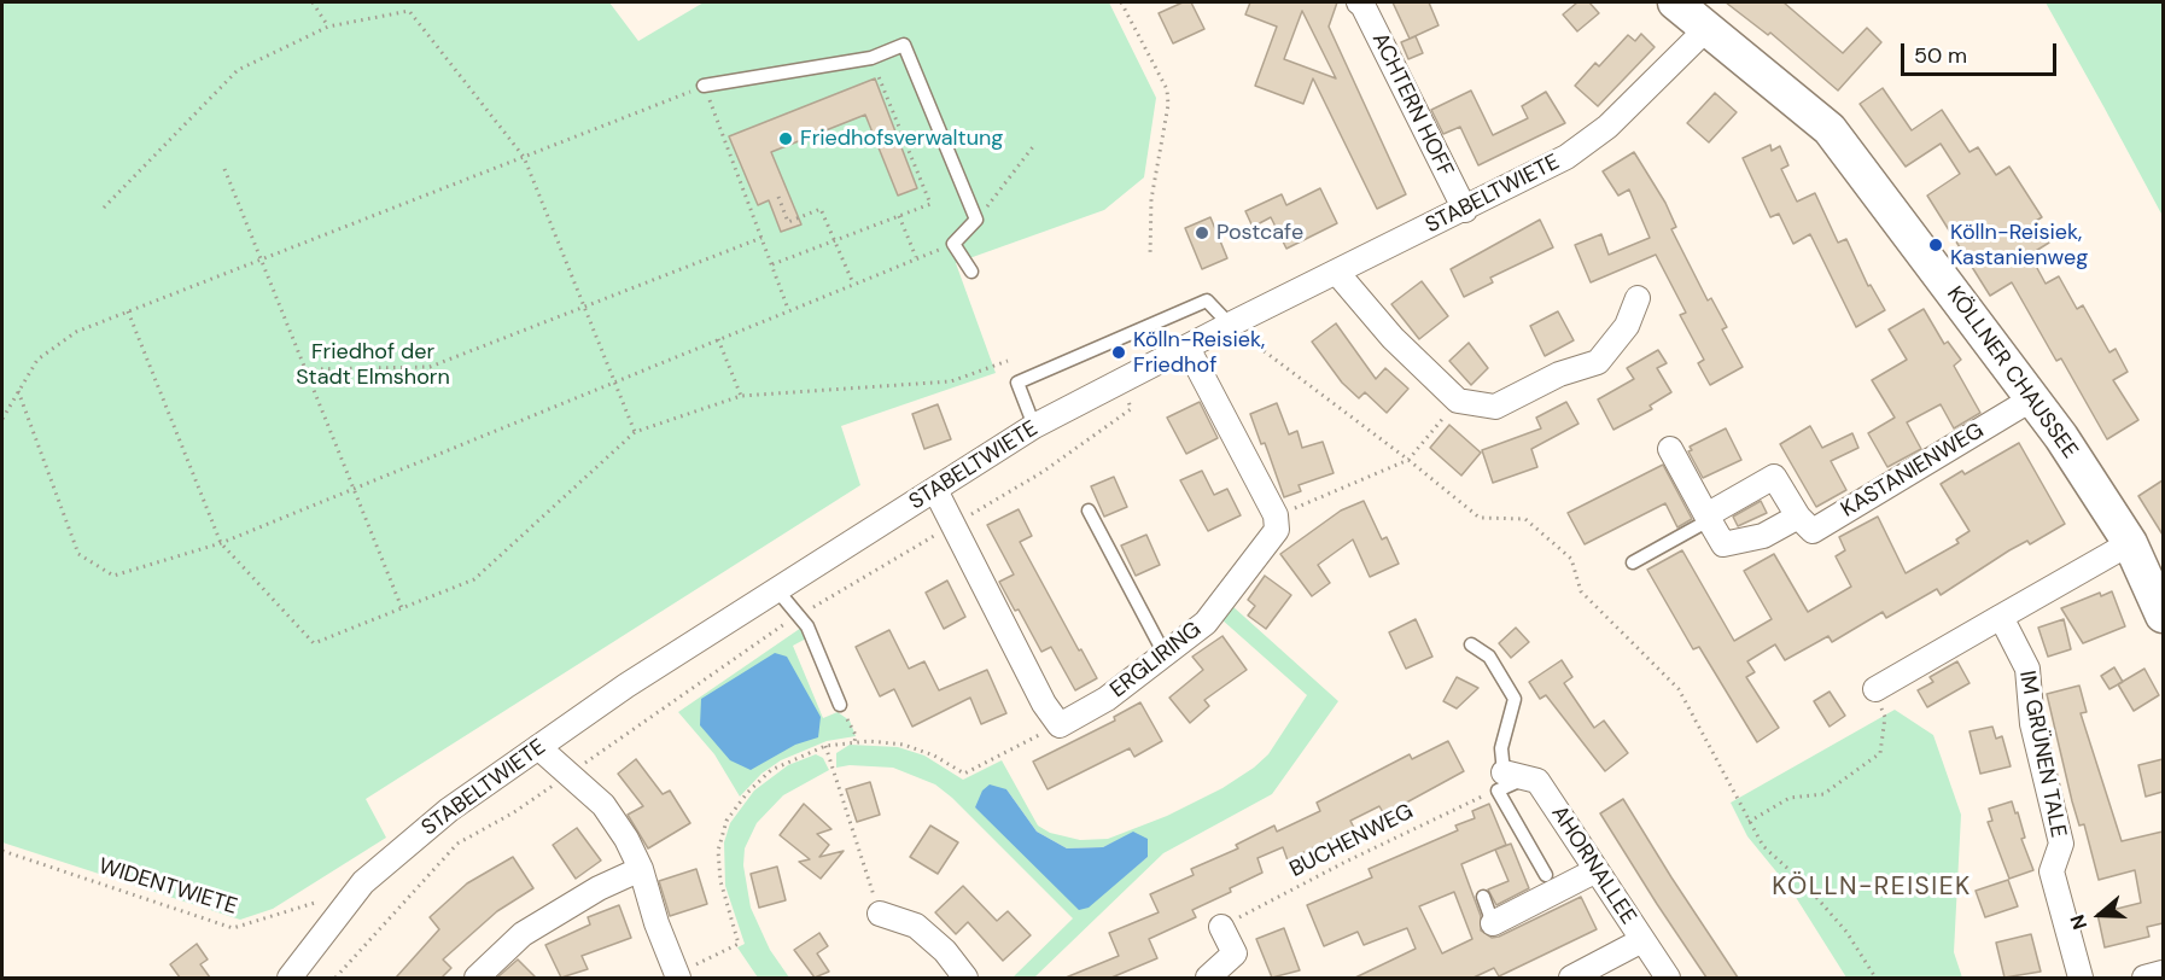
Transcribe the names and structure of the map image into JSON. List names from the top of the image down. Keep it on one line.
{"streets":{"street":["ACHTERN HOFF","STABELTWIETE","KÖLLNER CHAUSSEE","KASTANIENWEG","ERGLIRING","IM GRÜNEN TALE","AHORNALLEE"],"path":["BUCHENWEG","WIDENTWIETE"]},"crossings":[["ACHTERN HOFF","STABELTWIETE"],["STABELTWIETE","KÖLLNER CHAUSSEE"],["STABELTWIETE","WIDENTWIETE"],["KÖLLNER CHAUSSEE","KASTANIENWEG"],["BUCHENWEG","AHORNALLEE"]],"districts":["KÖLLN-REISIEK"],"parks":["Friedhof der Stadt Elmshorn"],"places":["Friedhofsverwaltung","Postcafe","Kölln-Reisiek, Kastanienweg","Kölln-Reisiek, Friedhof"],"scale_bar":"50 m","north":"left"}
